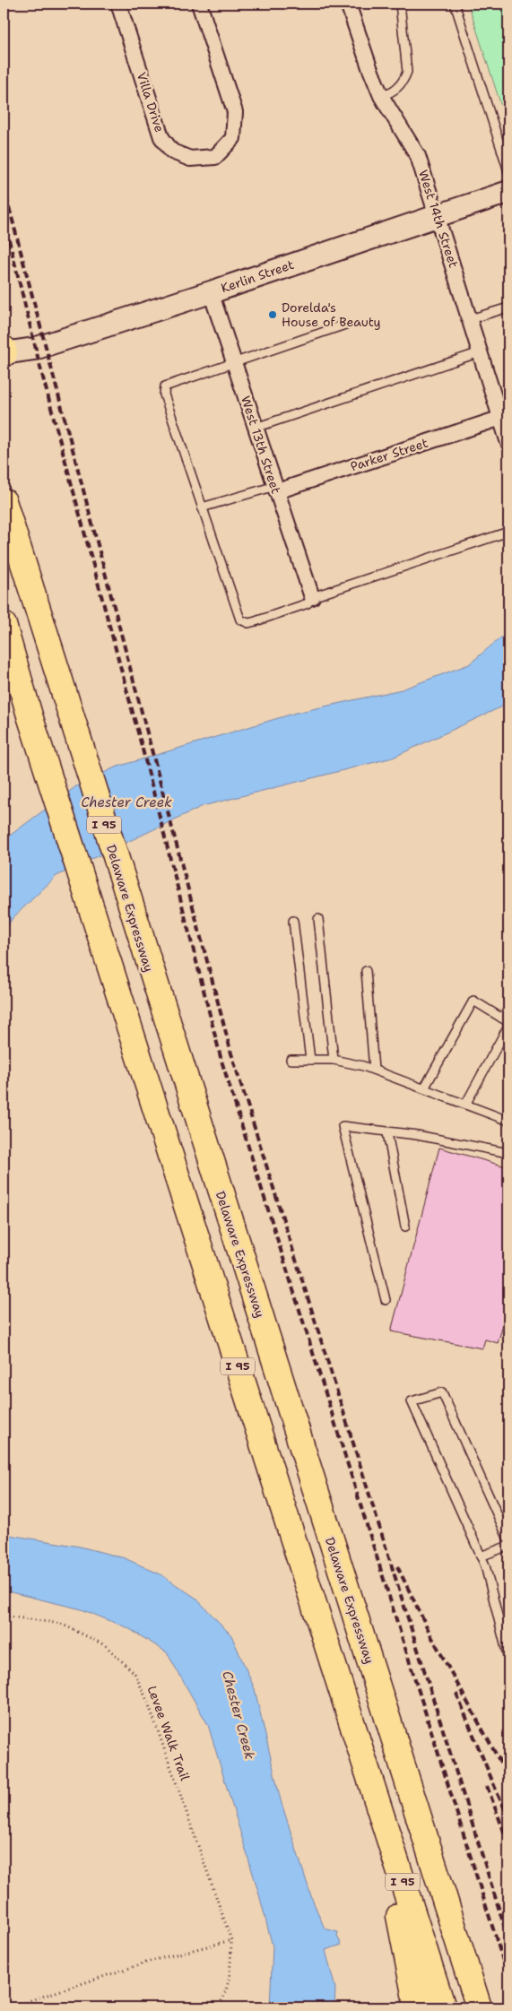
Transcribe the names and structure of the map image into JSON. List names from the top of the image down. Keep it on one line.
{"streets":{"highway":["I 95","Delaware Expressway"],"main road":["Kerlin Street"],"street":["Villa Drive","West 14th Street","West 13th Street","Parker Street"],"path":["Levee Walk Trail"]},"crossings":[["West 14th Street","Kerlin Street"],["West 14th Street","Parker Street"],["Kerlin Street","West 13th Street"],["West 13th Street","Parker Street"]],"water":["Chester Creek"],"places":["Dorelda's House of Beauty"]}
